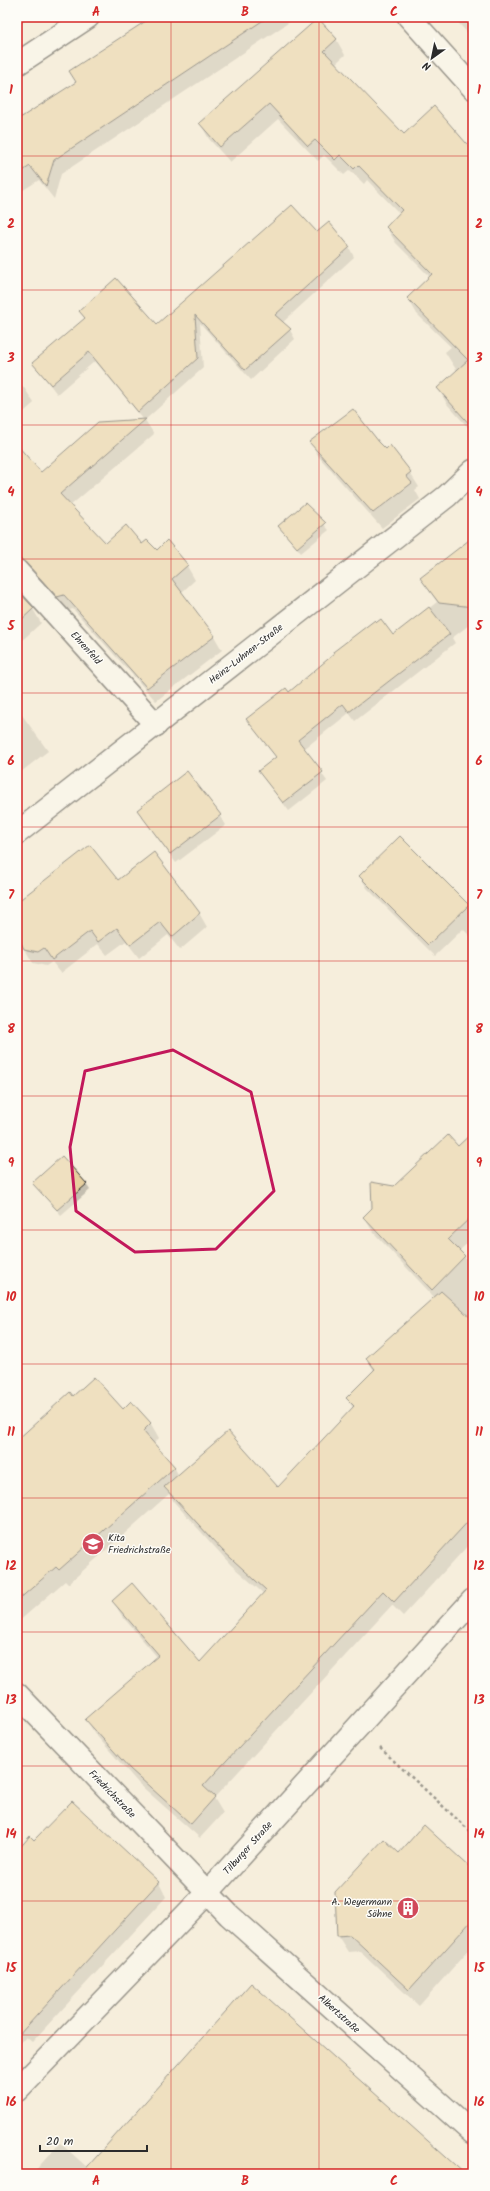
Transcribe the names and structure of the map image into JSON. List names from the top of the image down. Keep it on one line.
{"streets":{"street":["Ehrenfeld","Heinz-Luhnen-Straße","Friedrichstraße","Tilburger Straße","Albertstraße"]},"crossings":[["Ehrenfeld","Heinz-Luhnen-Straße"],["Friedrichstraße","Tilburger Straße"],["Friedrichstraße","Albertstraße"],["Tilburger Straße","Albertstraße"]],"places":{"school or university":["Kita Friedrichstraße"],"building":["A. Weyermann Söhne"]},"scale_bar":"20 m","north":"bottom left","grid":{"columns":["A","B","C"],"rows":["1","2","3","4","5","6","7","8","9","10","11","12","13","14","15","16"]}}
